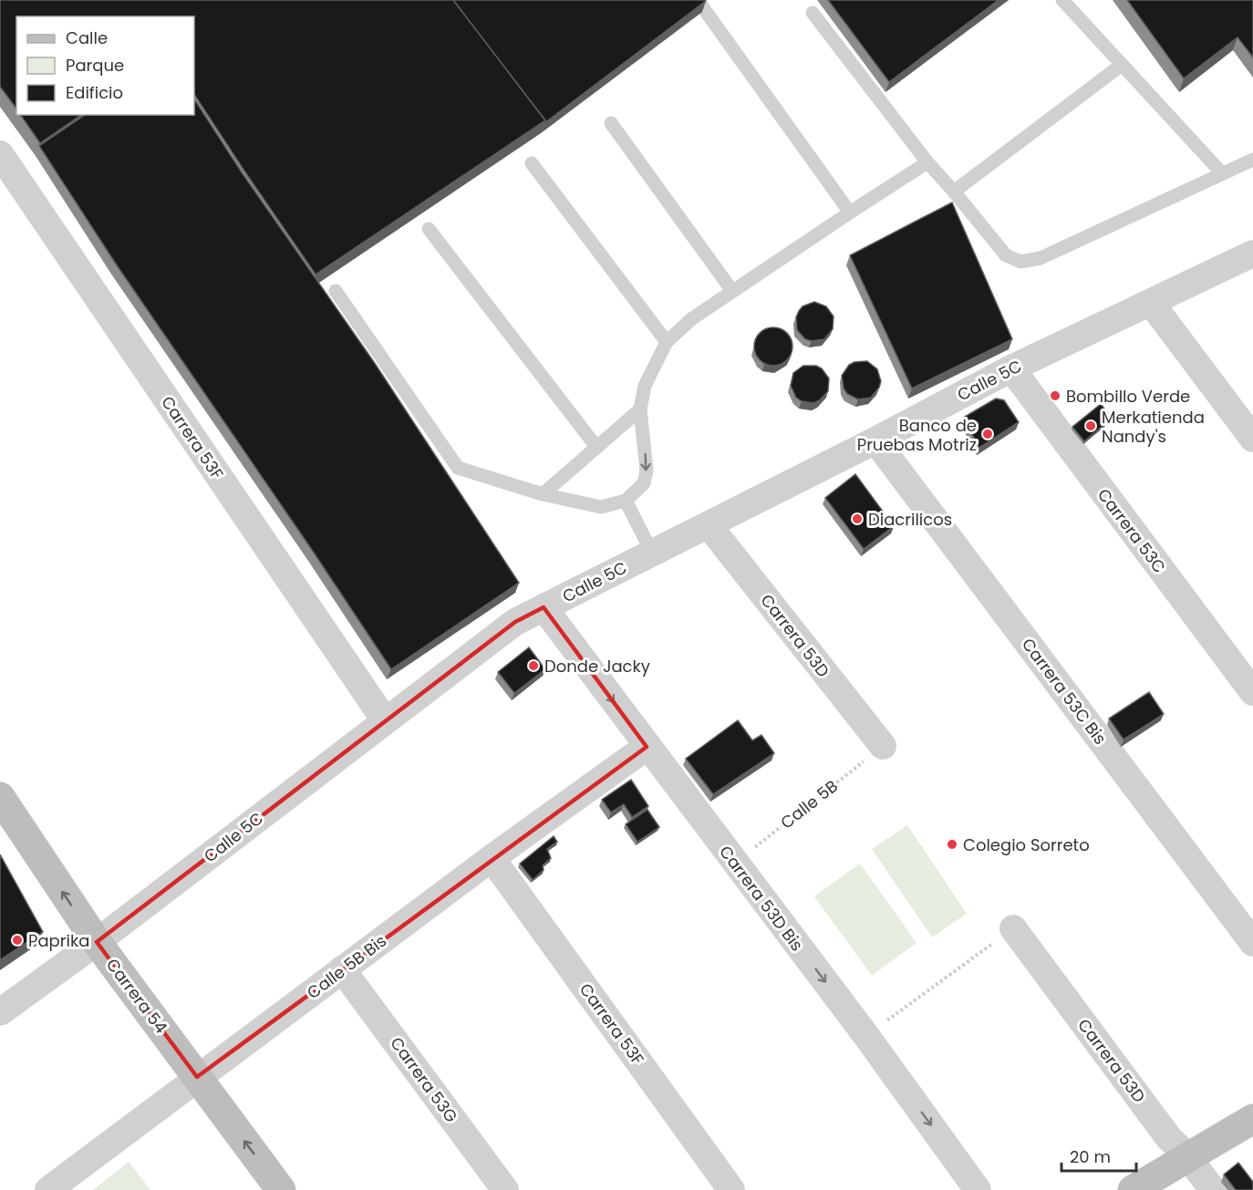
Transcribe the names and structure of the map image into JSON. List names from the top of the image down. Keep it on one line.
{"streets":{"street":["Calle 5C","Carrera 53F","Carrera 53C","Carrera 53D","Carrera 53C Bis","Carrera 53D Bis","Calle 5B Bis","Carrera 54","Carrera 53G"],"path":["Calle 5B"]},"crossings":[["Calle 5C","Carrera 53F"],["Calle 5C","Carrera 53C"],["Calle 5C","Carrera 53D"],["Calle 5C","Carrera 53C Bis"],["Calle 5C","Carrera 53D Bis"],["Calle 5C","Carrera 54"],["Carrera 53F","Calle 5B Bis"],["Carrera 53D","Calle 5B"],["Calle 5B","Carrera 53D Bis"],["Carrera 53D Bis","Calle 5B Bis"],["Calle 5B Bis","Carrera 54"],["Calle 5B Bis","Carrera 53G"]],"one_way":["Carrera 53D Bis","Carrera 54"],"places":["Bombillo Verde","Merkatienda Nandy's","Banco de Pruebas Motriz","Diacrilicos","Donde Jacky","Colegio Sorreto","Paprika"],"legend":["Calle","Parque","Edificio"],"scale_bar":"20 m"}
